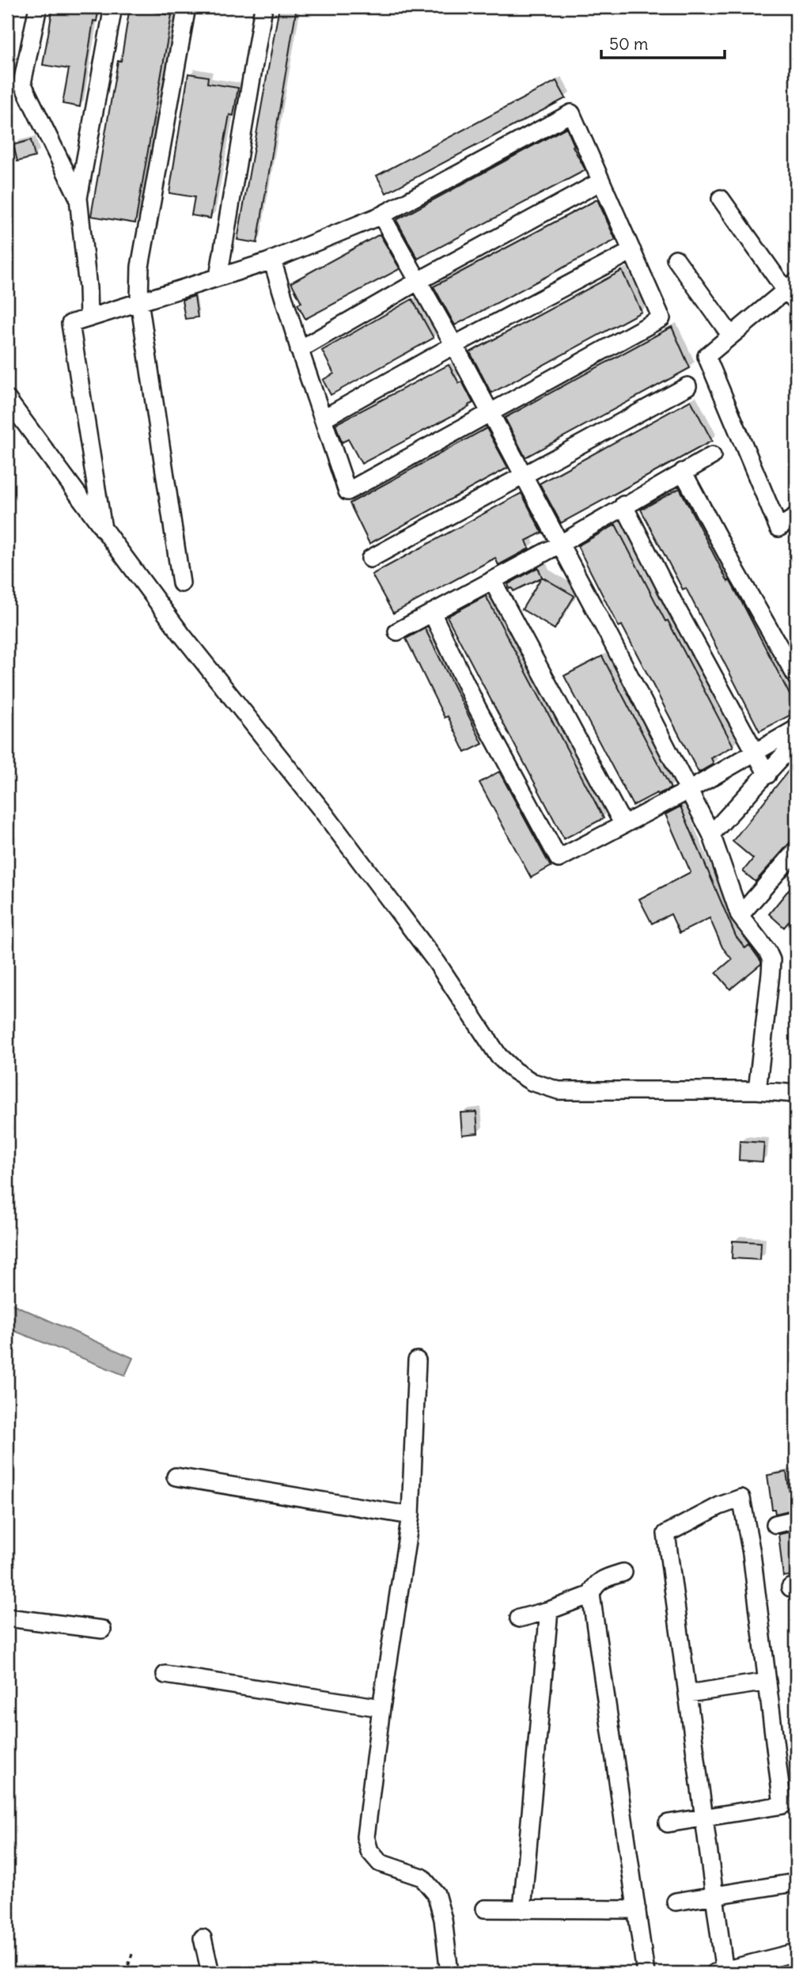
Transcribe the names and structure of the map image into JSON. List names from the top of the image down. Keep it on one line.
{"scale_bar":"50 m"}
